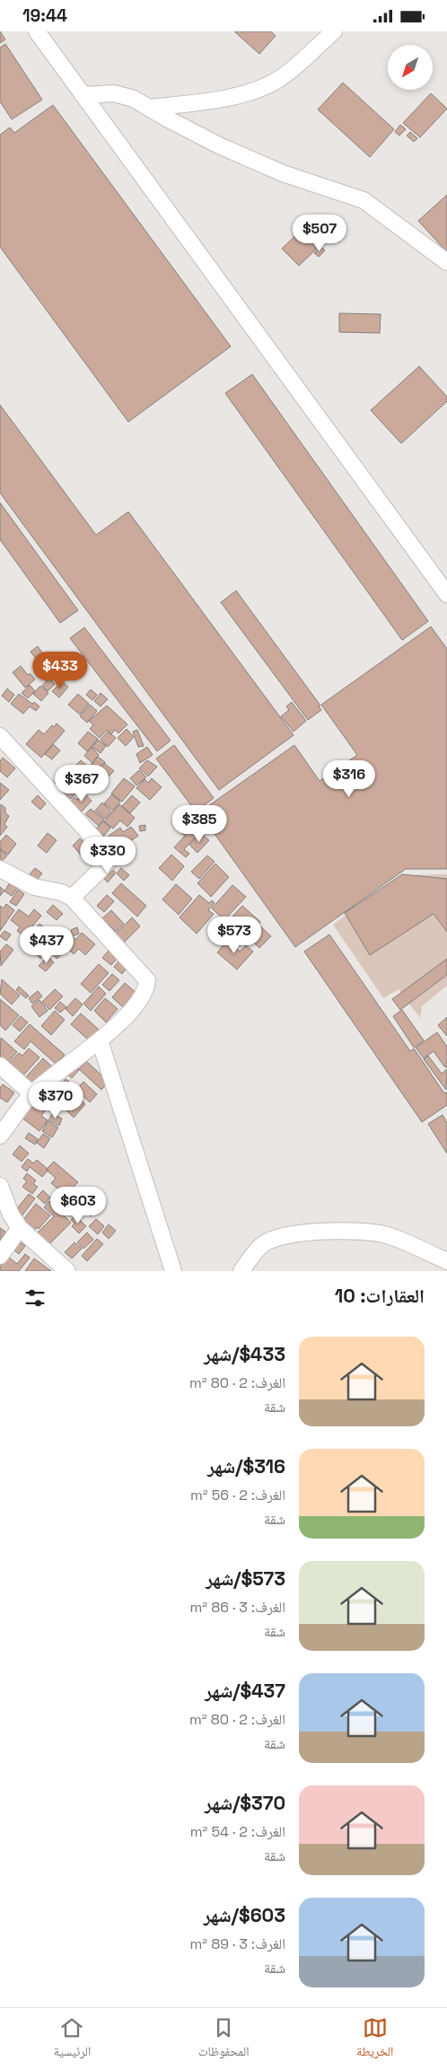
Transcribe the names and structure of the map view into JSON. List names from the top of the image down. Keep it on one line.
{"north":"bottom left","page":{"status":"19:44","price":["$507","$433","$316","$367","$385","$330","$573","$437","$370","$603"],"heading":"العقارات: 10","list":[{"name":"$433/شهر","note":"الغرف: 2 · 80 m² · شقة"},{"name":"$316/شهر","note":"الغرف: 2 · 56 m² · شقة"},{"name":"$573/شهر","note":"الغرف: 3 · 86 m² · شقة"},{"name":"$437/شهر","note":"الغرف: 2 · 80 m² · شقة"},{"name":"$370/شهر","note":"الغرف: 2 · 54 m² · شقة"},{"name":"$603/شهر","note":"الغرف: 3 · 89 m² · شقة"}],"tabs":["الخريطة","المحفوظات","الرئيسية"]}}
